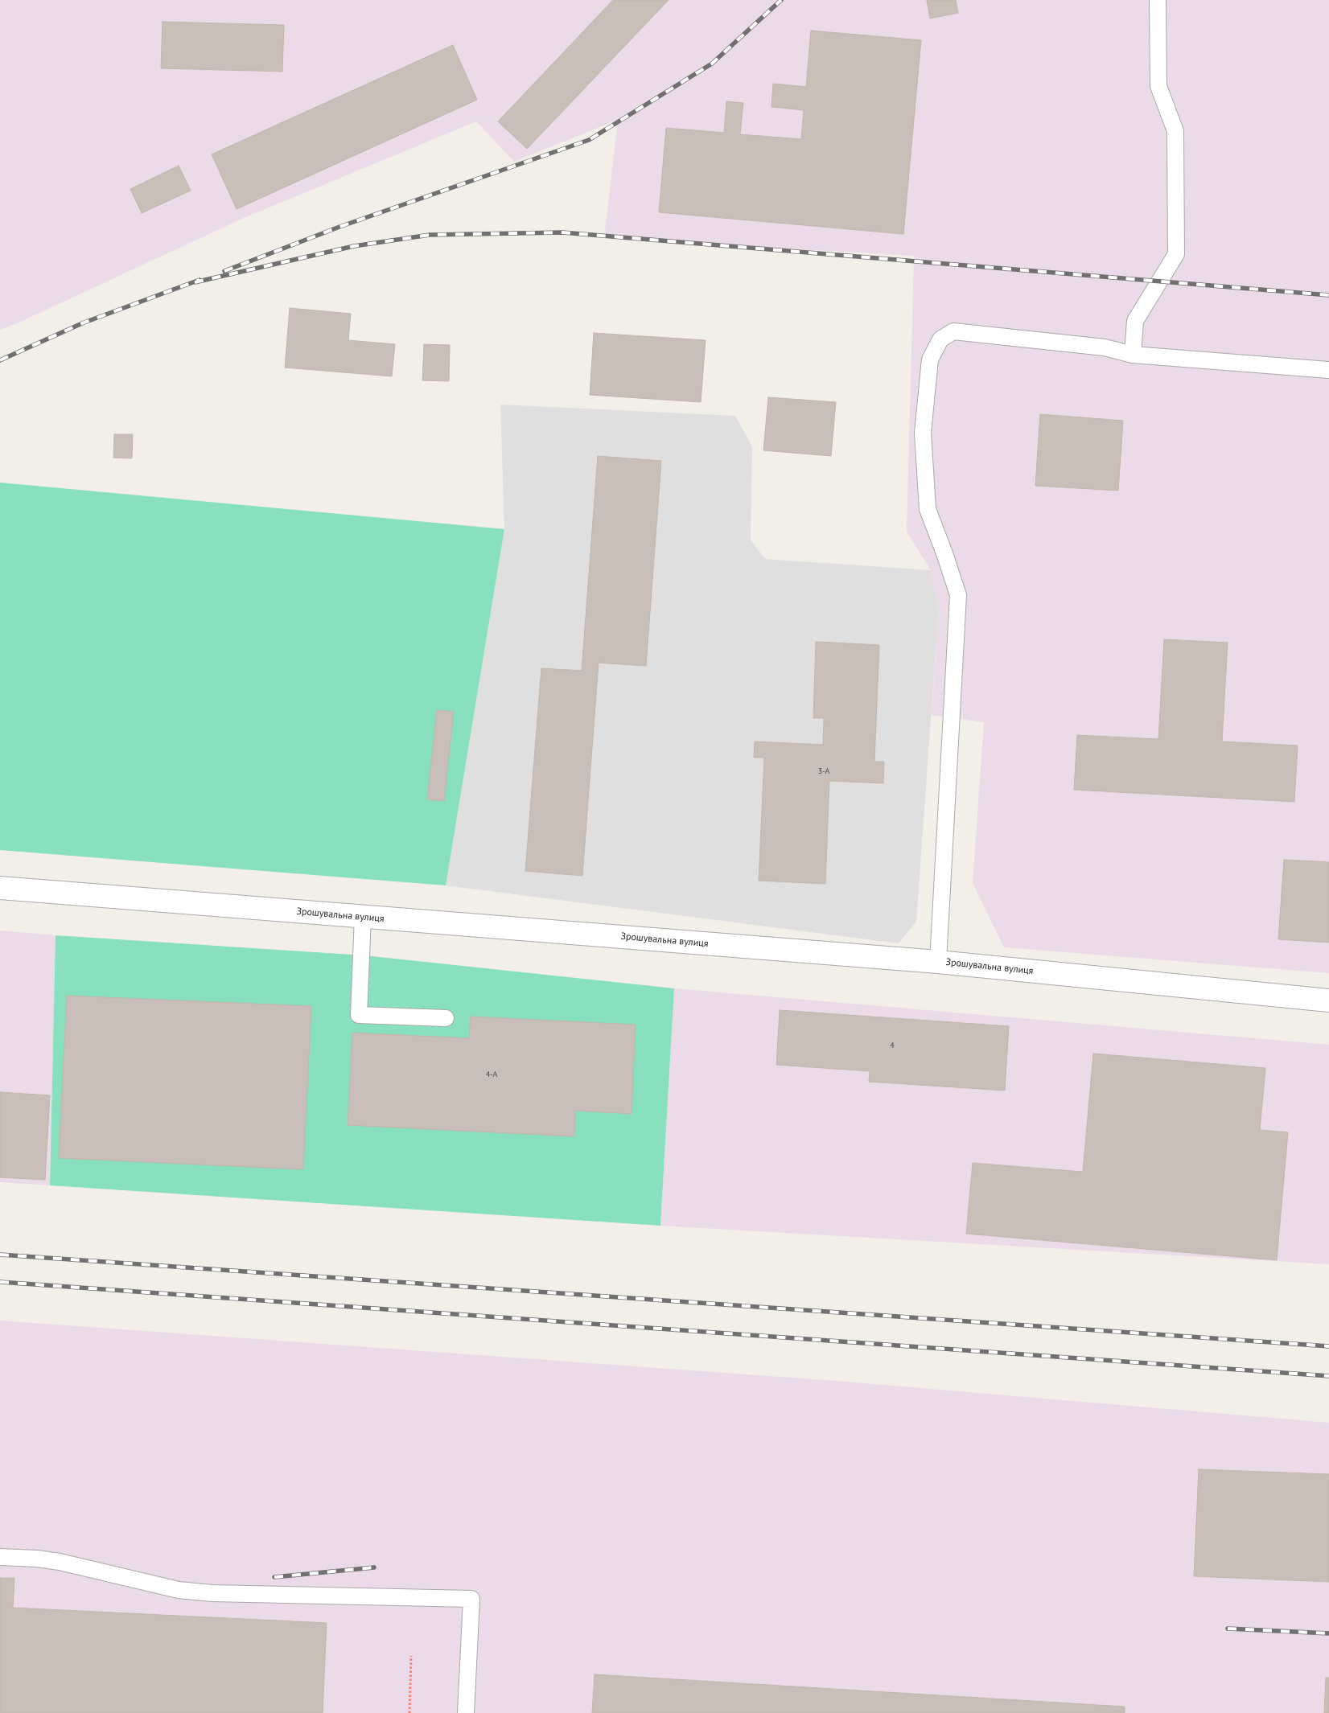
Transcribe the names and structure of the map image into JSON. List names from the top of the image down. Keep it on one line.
{"streets":{"street":["Зрошувальна вулиця"]},"house_numbers":["3-А","4","4-А"]}
